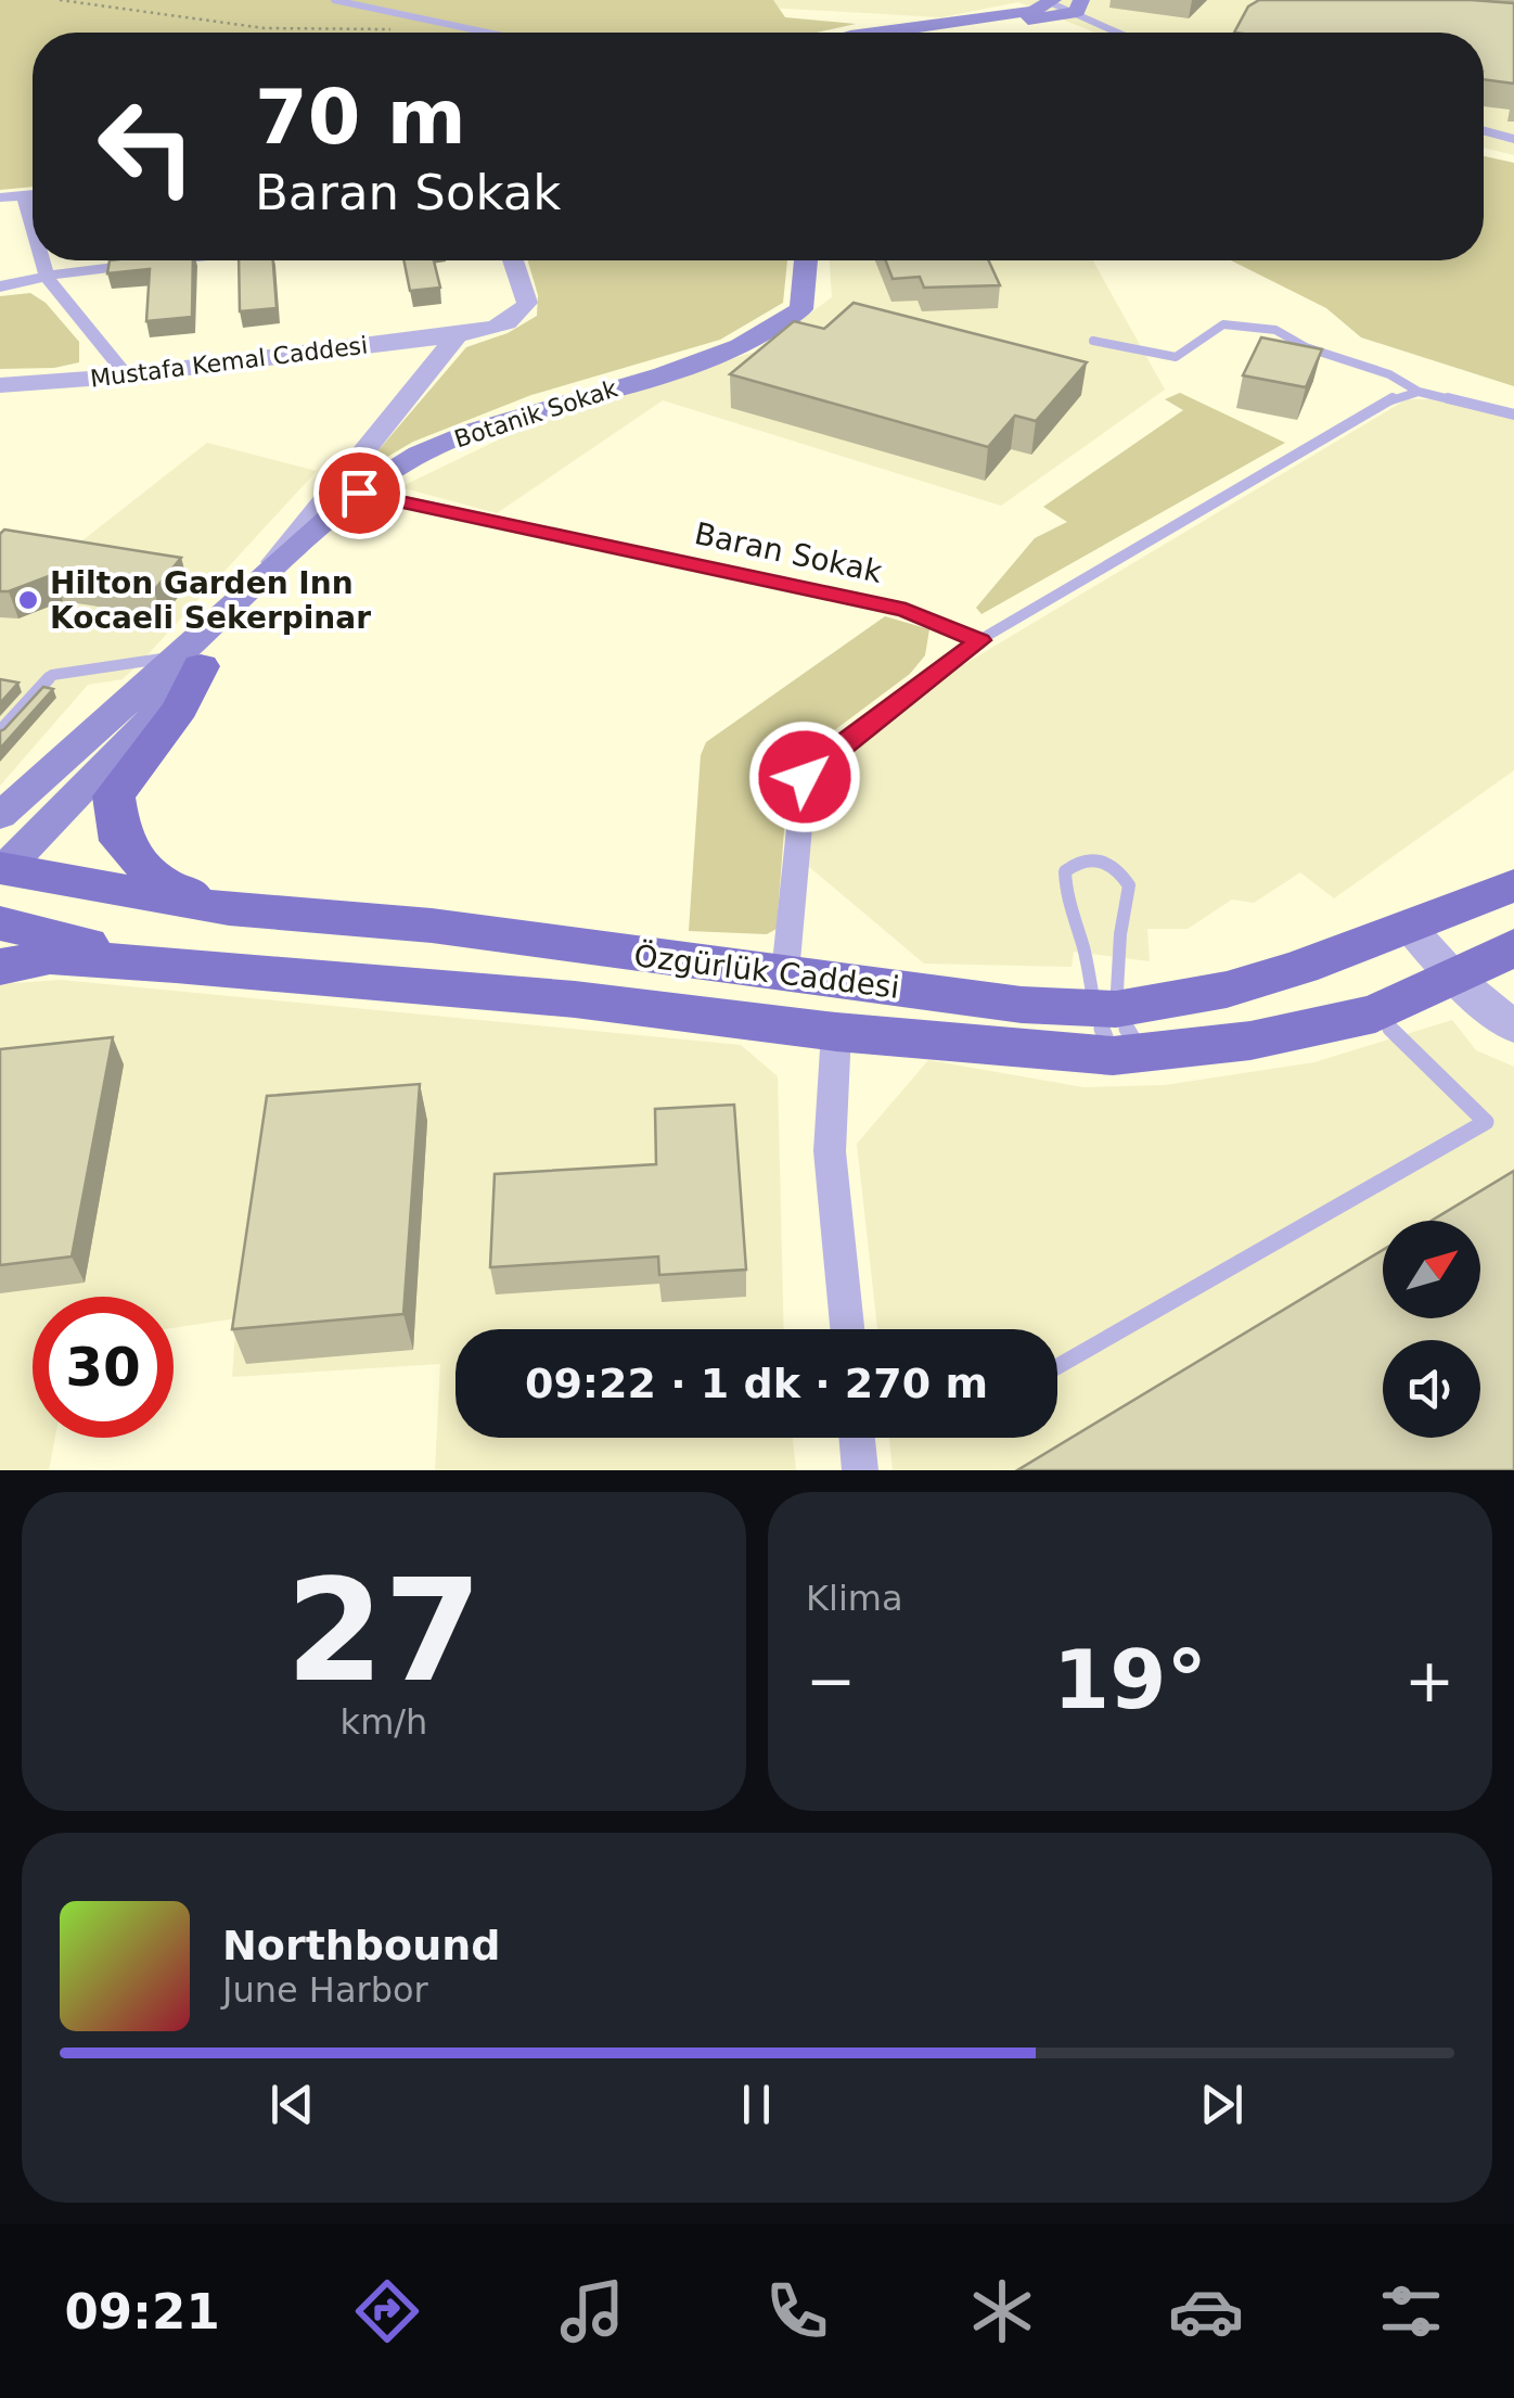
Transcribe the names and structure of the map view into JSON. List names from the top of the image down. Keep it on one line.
{"streets":{"main road":["Botanik Sokak","Özgürlük Caddesi"],"street":["Mustafa Kemal Caddesi","Baran Sokak"]},"crossings":[["Botanik Sokak","Baran Sokak"]],"places":["Hilton Garden Inn Kocaeli Sekerpinar"],"north":"top right","page":{"turn":["70 m","Baran Sokak"],"limit":"30","trip":"09:22 · 1 dk · 270 m","tile":[["27","km/h"],"Klima"],"heat":["−","19°","+"],"song":["Northbound","June Harbor"],"tabs":"09:21"}}
